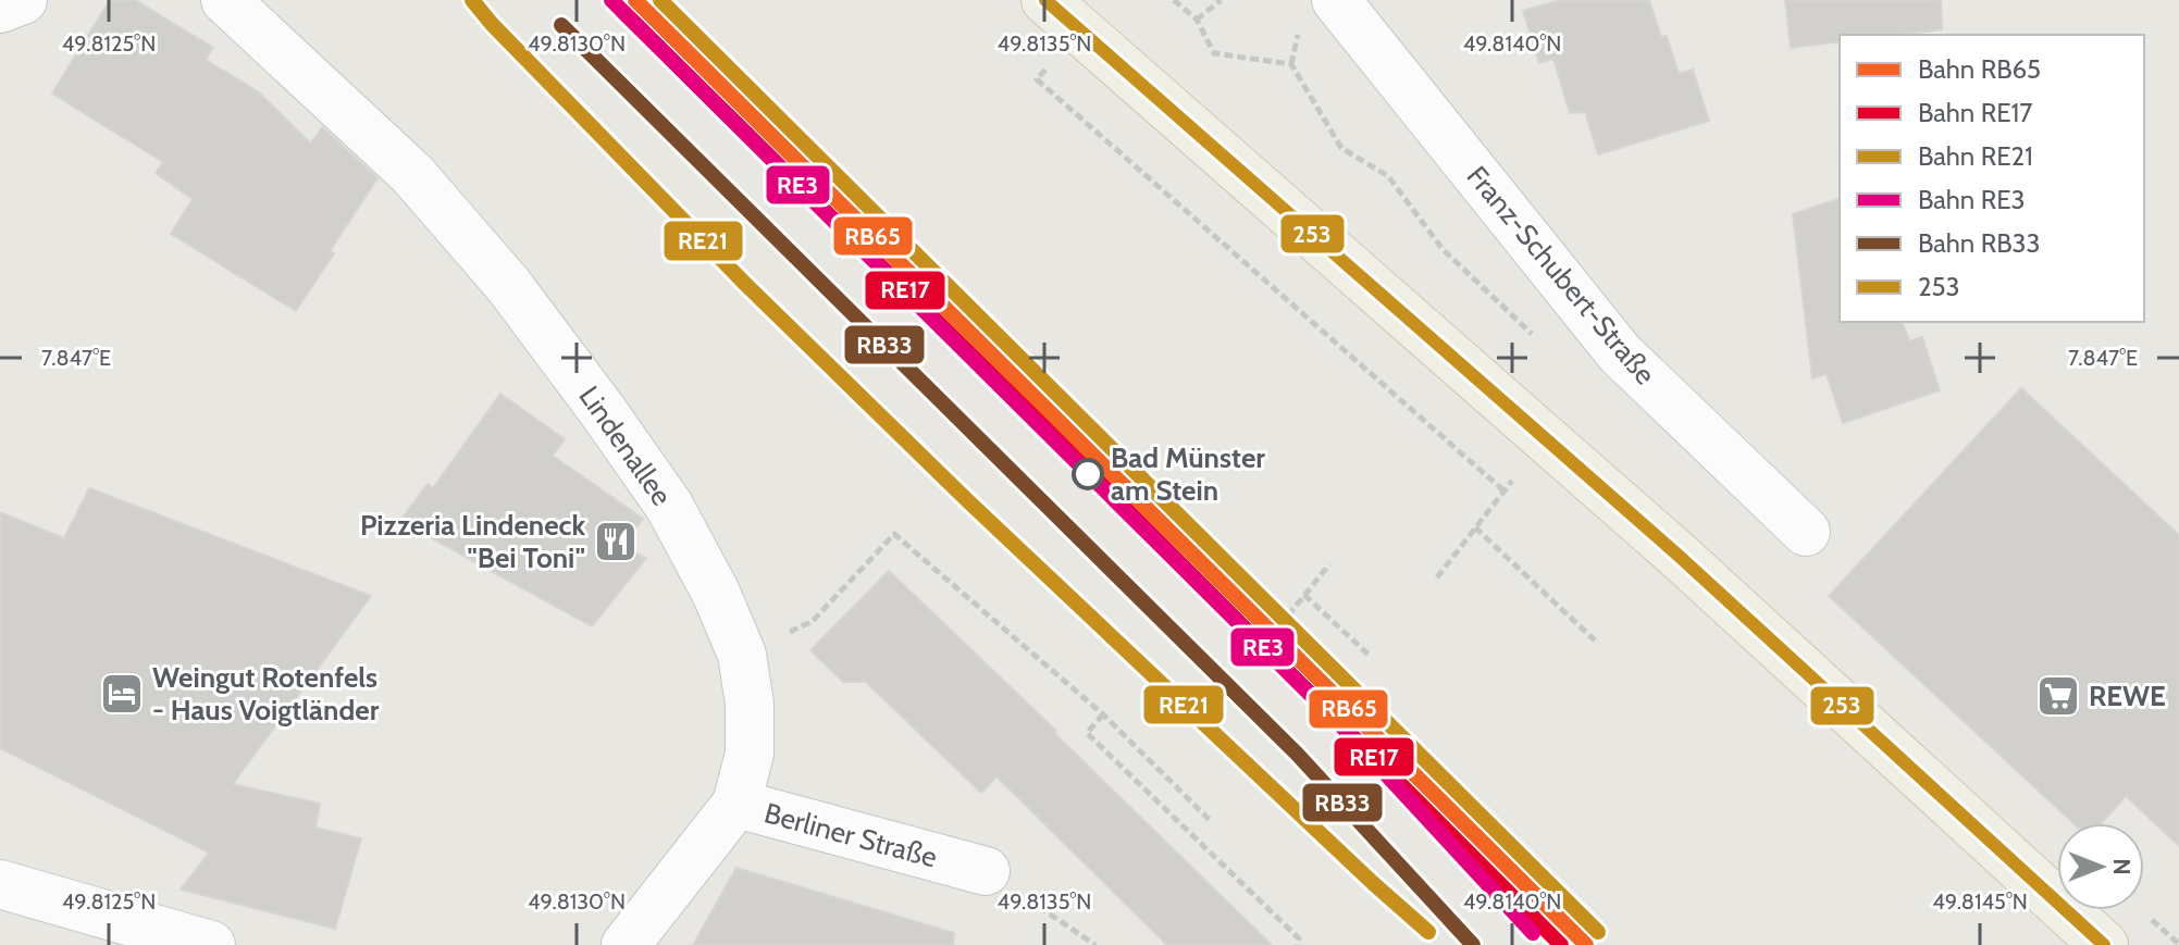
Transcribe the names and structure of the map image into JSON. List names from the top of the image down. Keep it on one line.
{"streets":{"street":["Franz-Schubert-Straße","Lindenallee","Berliner Straße"]},"crossings":[["Lindenallee","Berliner Straße"]],"places":{"other":["Bad Münster am Stein"],"restaurant":["Pizzeria Lindeneck \"Bei Toni\""],"hotel":["Weingut Rotenfels - Haus Voigtländer"],"supermarket":["REWE"]},"lines":["rail line RB65","rail line RE21","rail line RE3","transit line 253","rail line RE17","rail line RB33"],"legend":["Bahn RB65","Bahn RE17","Bahn RE21","Bahn RE3","Bahn RB33","253"],"north":"right","coordinates":["49.8125°N","49.8130°N","49.8135°N","49.8140°N","7.847°E","49.8145°N"]}
